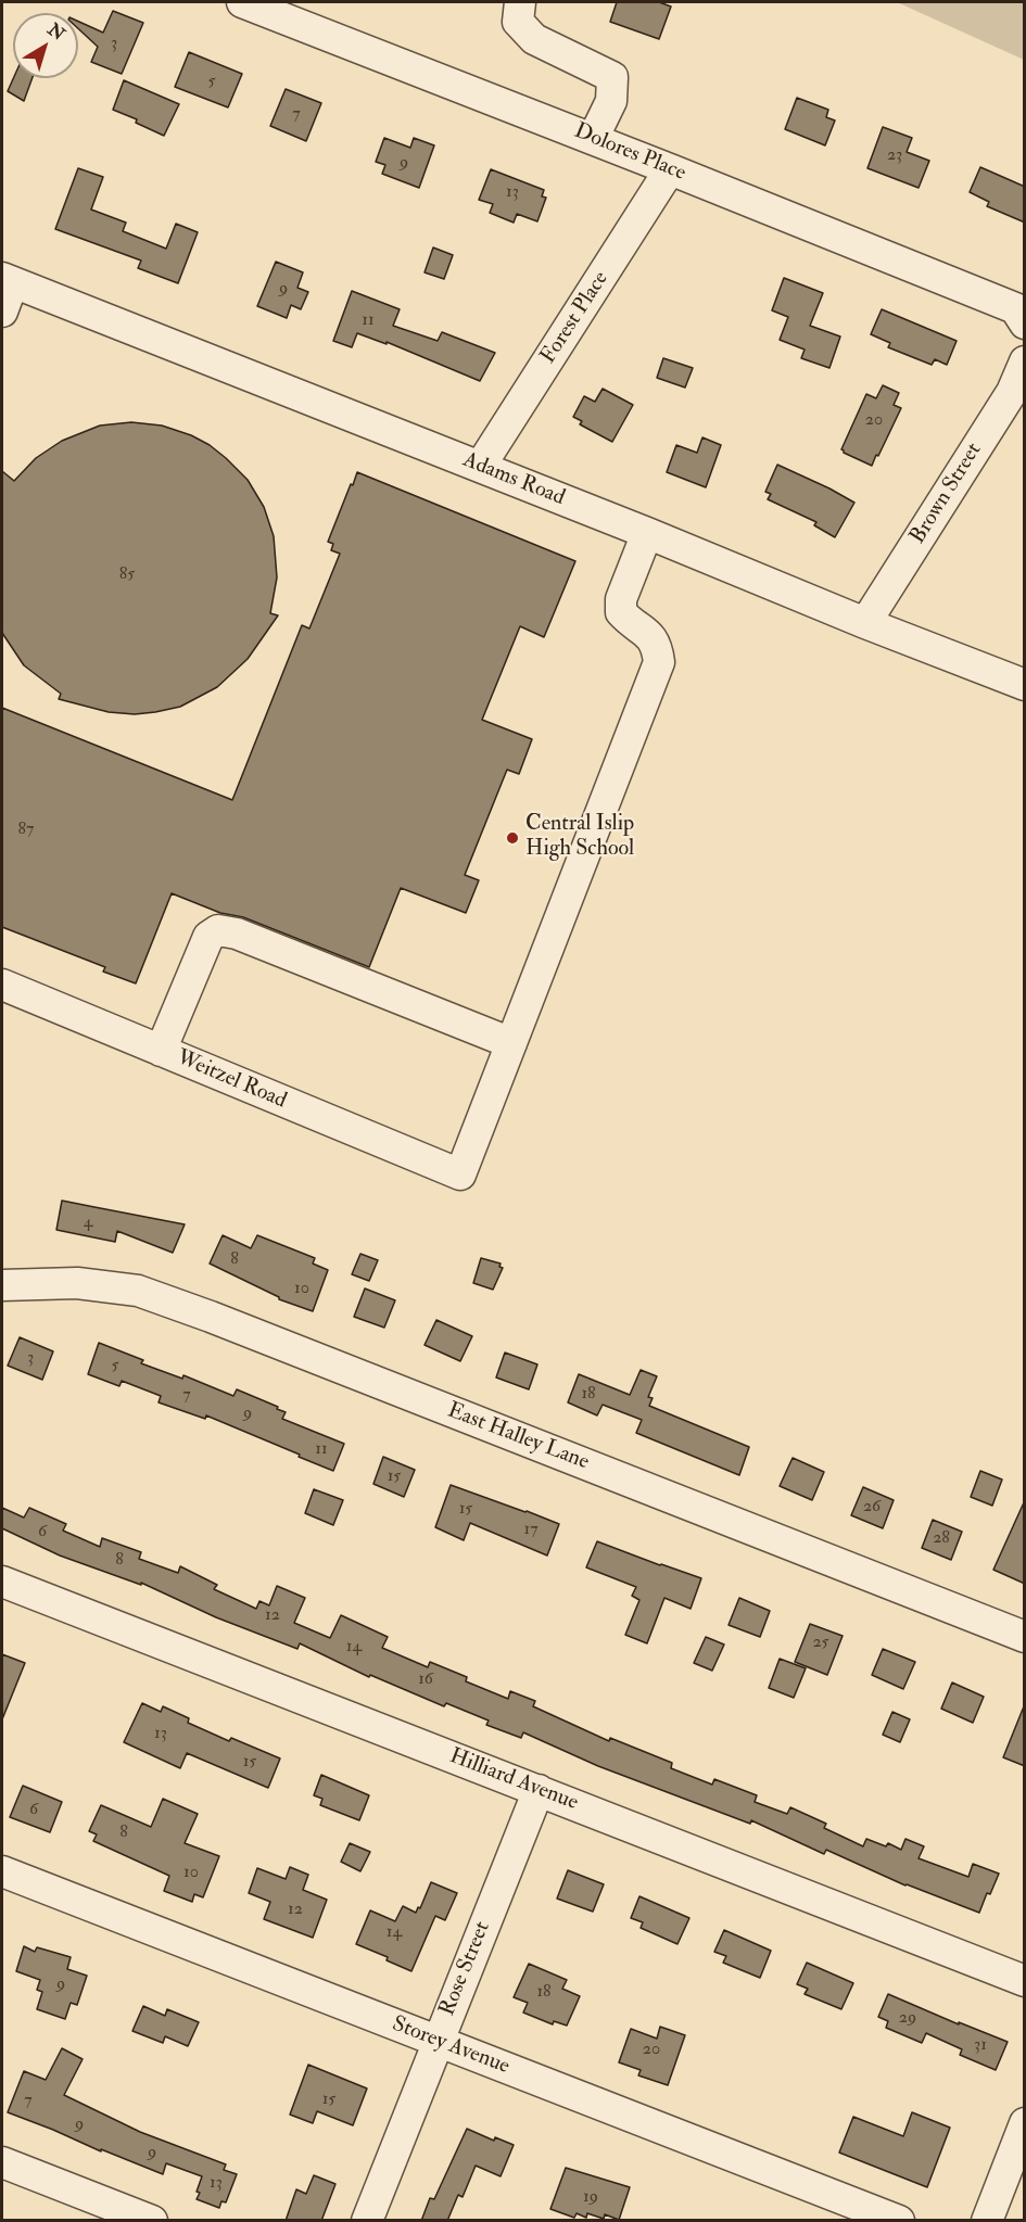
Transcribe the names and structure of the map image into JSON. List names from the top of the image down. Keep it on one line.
{"streets":{"street":["Dolores Place","Forest Place","Adams Road","Brown Street","Weitzel Road","East Halley Lane","Hilliard Avenue","Rose Street","Storey Avenue"]},"crossings":[["Dolores Place","Forest Place"],["Forest Place","Adams Road"],["Adams Road","Brown Street"],["Hilliard Avenue","Rose Street"],["Rose Street","Storey Avenue"]],"places":["Central Islip High School"],"house_numbers":["3","5","7","23","9","13","9","11","20","85","87","4","8","10","3","5","18","7","9","11","15","26","15","17","6","28","8","12","25","14","16","13","15","6","8","10","12","14","9","18","29","31","20","15","7","9","9","13","19"],"north":"top right"}
